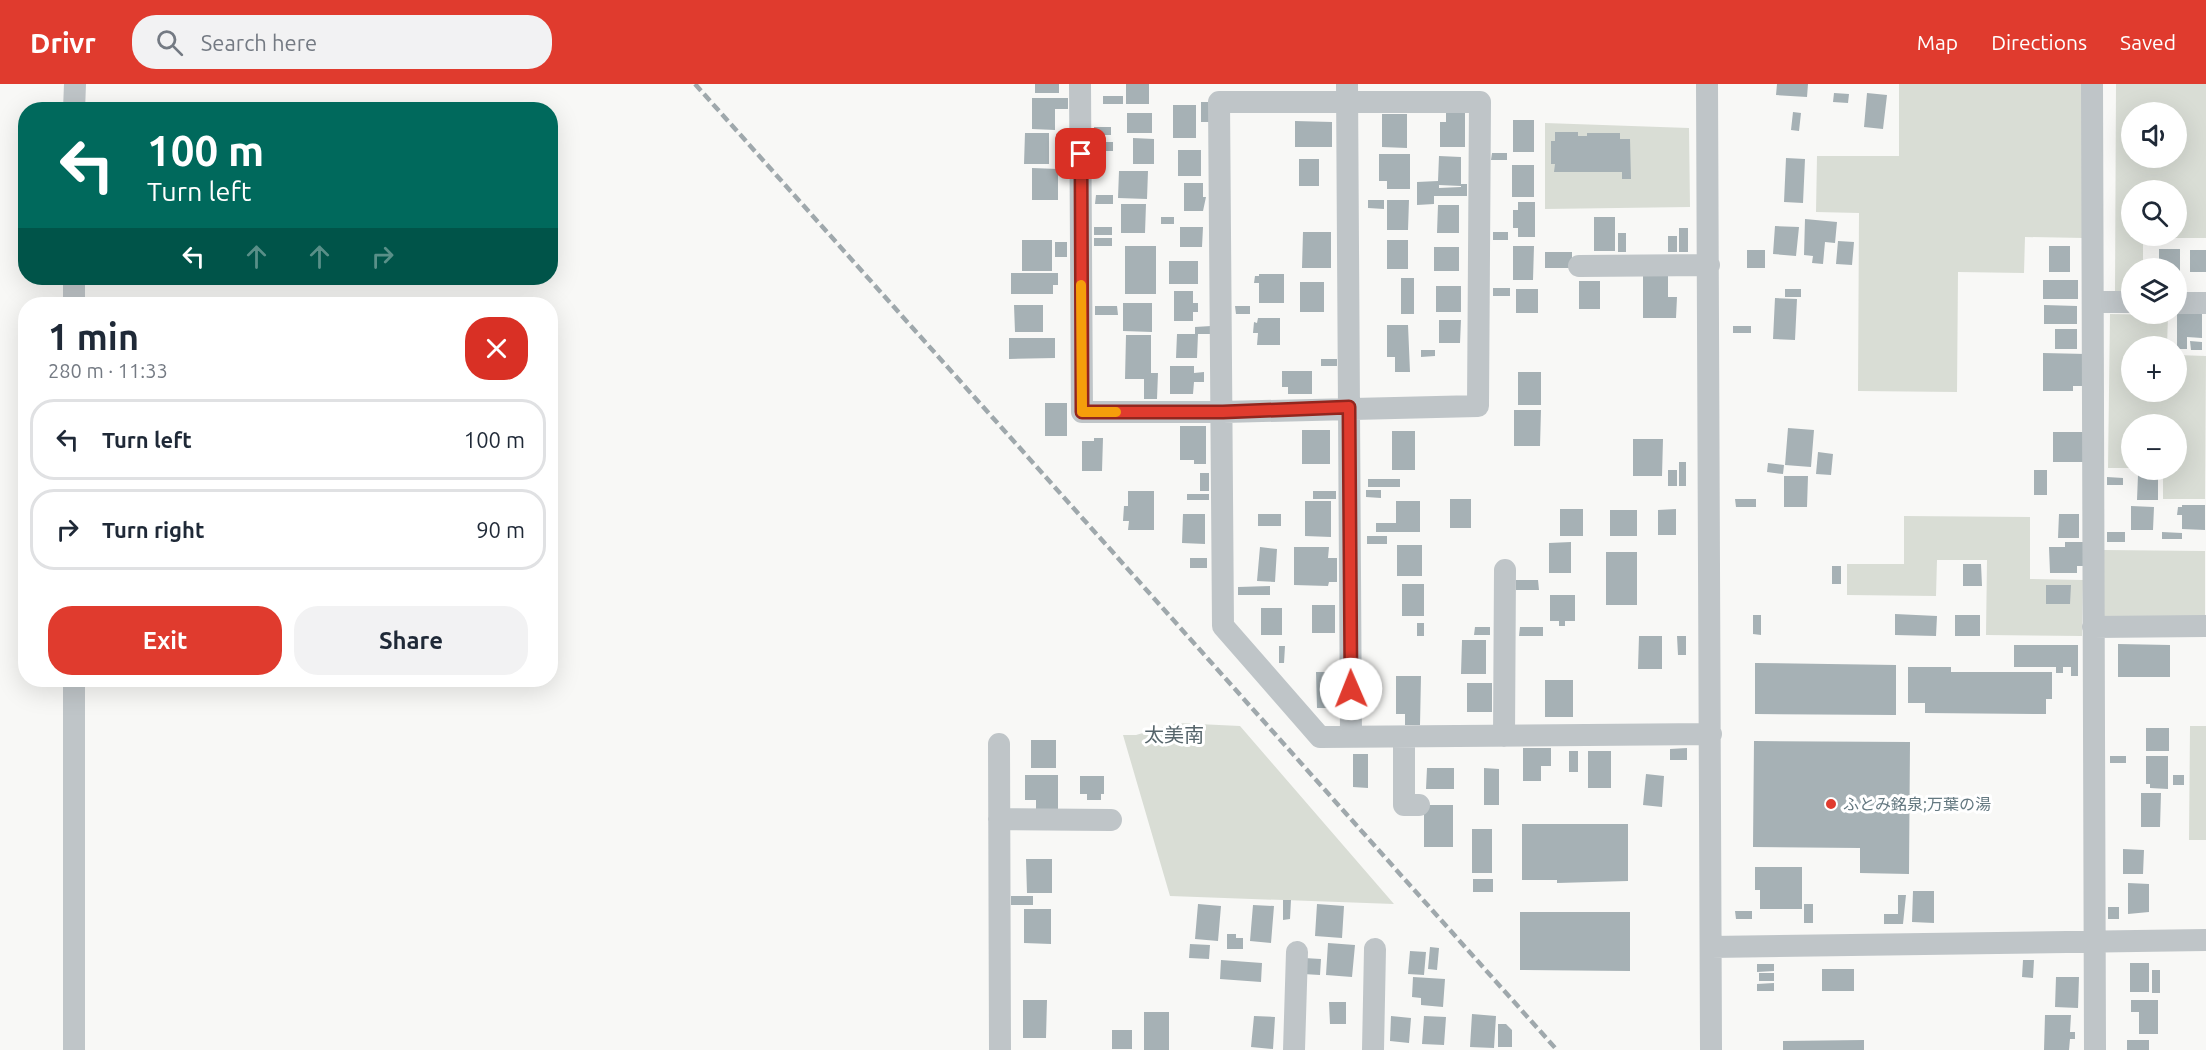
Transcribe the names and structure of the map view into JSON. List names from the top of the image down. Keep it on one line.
{"districts":["太美南"],"places":["ふとみ銘泉;万葉の湯"],"page":{"header":"Drivr","search":"Search here","nav":["Map","Directions","Saved"],"map_buttons":["+","−"],"turn":["100 m","Turn left"],"heading":["1 min","280 m · 11:33"],"list":[{"name":"Turn left","value":"100 m"},{"name":"Turn right","value":"90 m"}],"buttons":["Exit","Share"]}}
